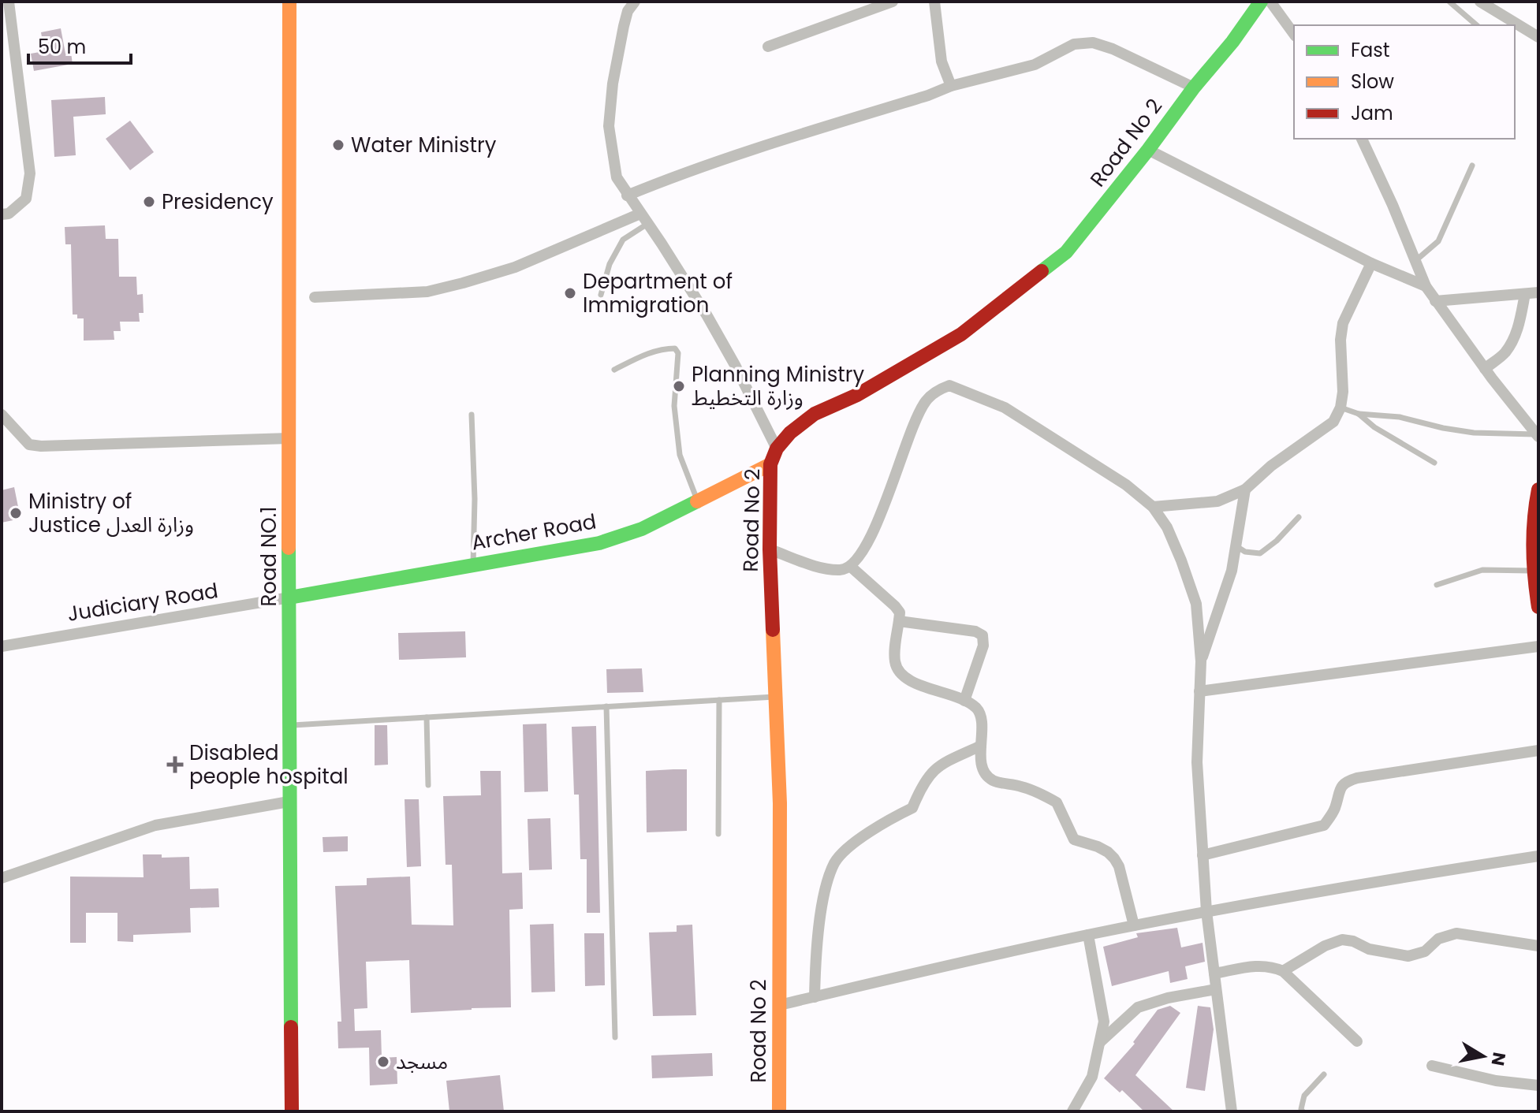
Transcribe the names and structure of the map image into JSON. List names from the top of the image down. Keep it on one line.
{"streets":{"main road":["Road No 2","Archer Road","Road NO.1"],"street":["Judiciary Road"]},"crossings":[["Road No 2","Archer Road"],["Archer Road","Road NO.1"],["Archer Road","Judiciary Road"],["Road NO.1","Judiciary Road"]],"places":{"other":["Water Ministry","Presidency","Department of Immigration","Planning Ministry وزارة التخطيط","Ministry of Justice وزارة العدل","مسجد"],"health":["Disabled people hospital"]},"legend":["Fast","Slow","Jam"],"scale_bar":"50 m","north":"right"}
